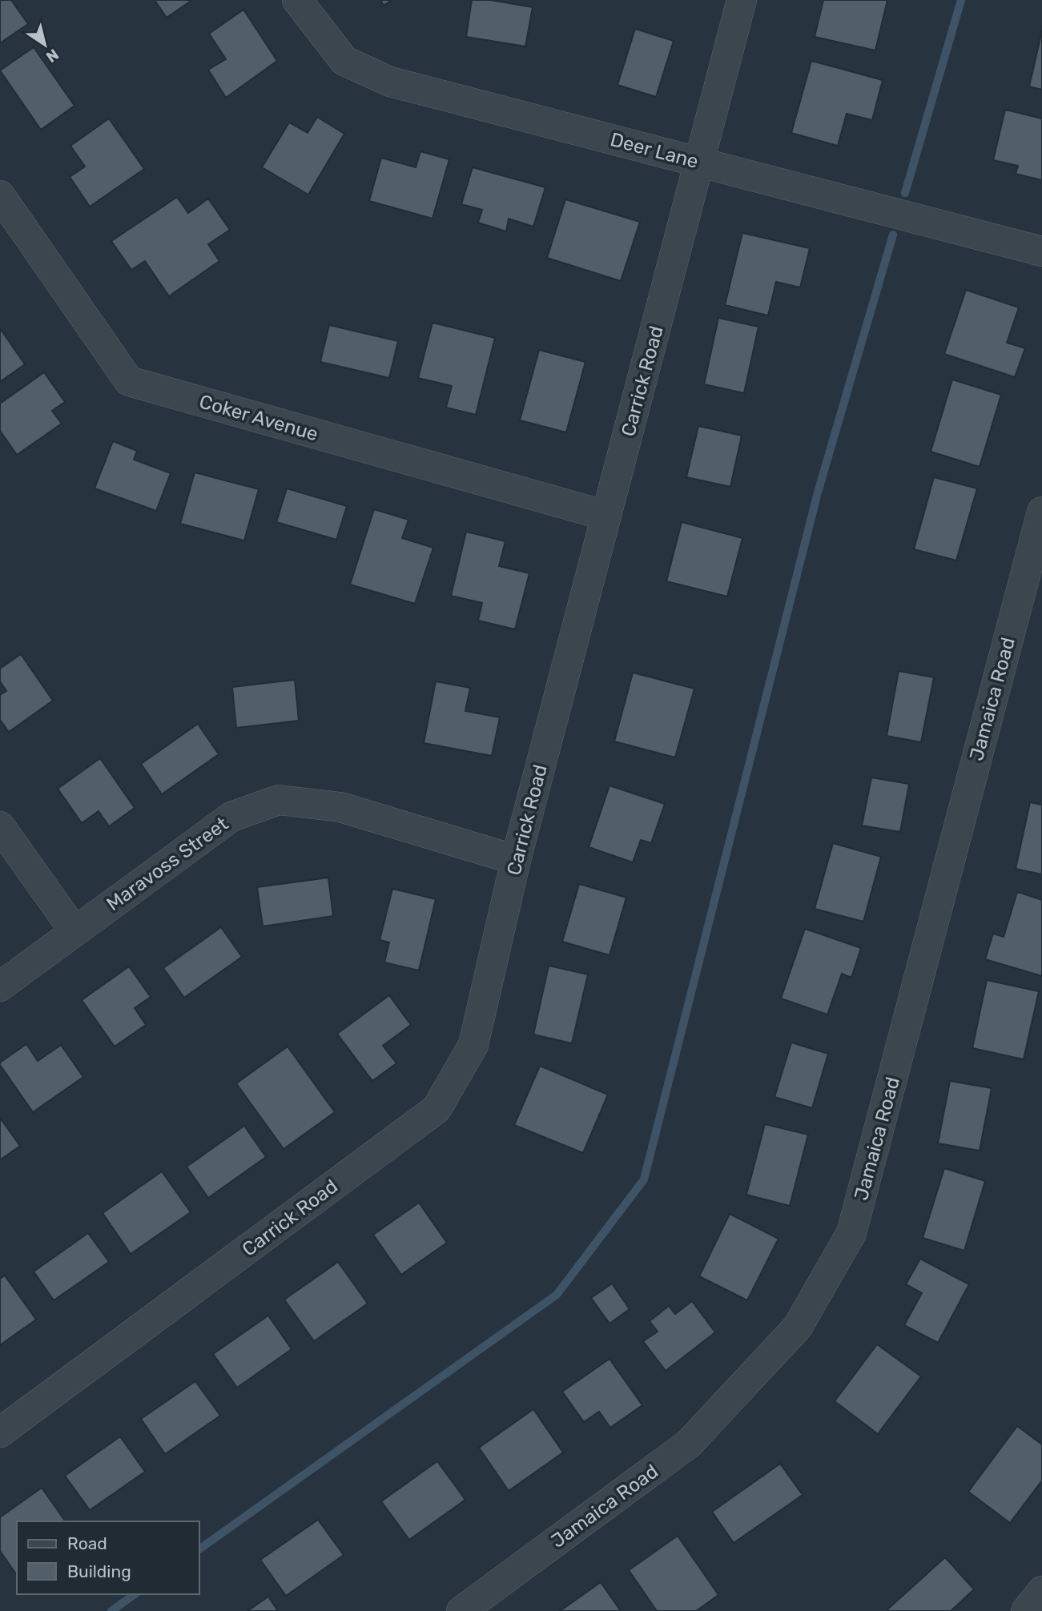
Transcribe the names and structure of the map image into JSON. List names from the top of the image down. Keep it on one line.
{"streets":{"street":["Deer Lane","Carrick Road","Coker Avenue","Jamaica Road","Maravoss Street"]},"crossings":[["Deer Lane","Carrick Road"],["Carrick Road","Coker Avenue"],["Carrick Road","Maravoss Street"]],"legend":["Road","Building"],"north":"bottom right"}
